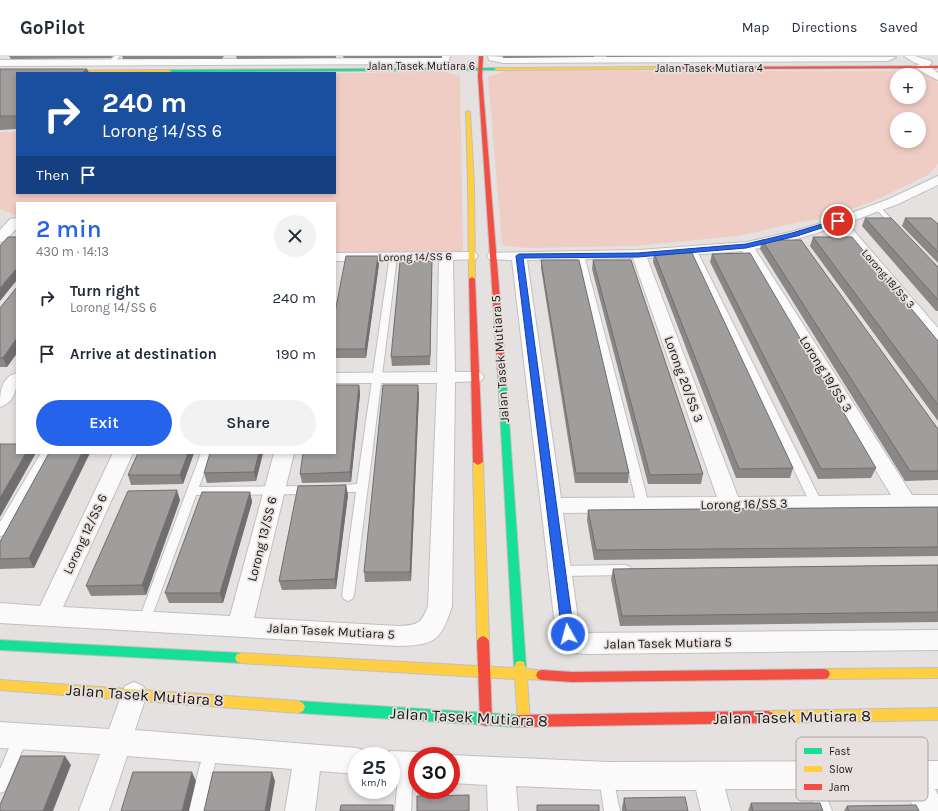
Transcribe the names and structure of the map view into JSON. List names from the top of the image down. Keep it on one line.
{"streets":{"street":["Jalan Tasek Mutiara 6","Jalan Tasek Mutiara 4","Lorong 14/SS 6","Lorong 18/SS 3","Jalan Tasek Mutiara 5","Lorong 19/SS 3","Lorong 20/SS 3","Lorong 16/SS 3","Lorong 12/SS 6","Lorong 13/SS 6","Jalan Tasek Mutiara 8"]},"crossings":[["Jalan Tasek Mutiara 6","Jalan Tasek Mutiara 4"],["Jalan Tasek Mutiara 6","Jalan Tasek Mutiara 5"],["Jalan Tasek Mutiara 4","Jalan Tasek Mutiara 5"],["Lorong 14/SS 6","Jalan Tasek Mutiara 5"],["Jalan Tasek Mutiara 5","Lorong 16/SS 3"],["Jalan Tasek Mutiara 5","Lorong 13/SS 6"],["Jalan Tasek Mutiara 5","Jalan Tasek Mutiara 8"],["Lorong 19/SS 3","Lorong 16/SS 3"],["Lorong 20/SS 3","Lorong 16/SS 3"]],"legend":["Fast","Slow","Jam"],"page":{"header":"GoPilot","nav":["Map","Directions","Saved"],"map_buttons":["+","−"],"turn":["240 m","Lorong 14/SS 6"],"then":"Then","heading":["2 min","430 m · 14:13"],"list":[{"name":"Turn right","note":"Lorong 14/SS 6","value":"240 m"},{"name":"Arrive at destination","value":"190 m"}],"buttons":["Exit","Share"],"speed":"25 km/h","limit":"30"}}
